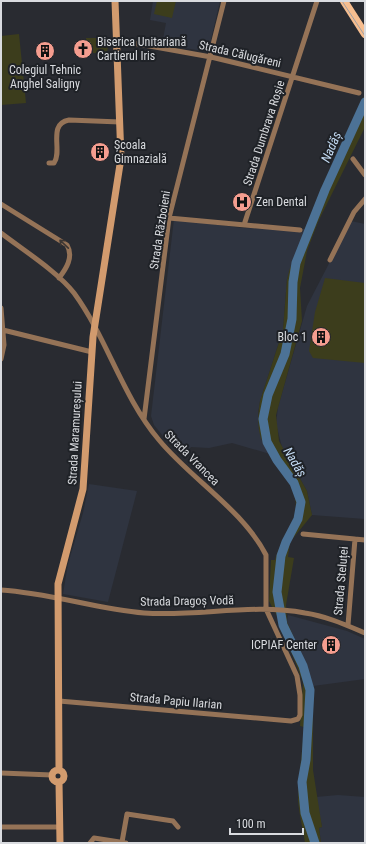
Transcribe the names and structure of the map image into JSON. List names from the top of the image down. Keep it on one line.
{"streets":{"main road":["Strada Maramureșului"],"street":["Strada Călugăreni","Strada Dumbrava Roșie","Strada Războieni","Strada Vrancea","Strada Steluței","Strada Dragoș Vodă","Strada Papiu Ilarian"]},"crossings":[["Strada Călugăreni","Strada Dumbrava Roșie"],["Strada Călugăreni","Strada Războieni"],["Strada Călugăreni","Strada Maramureșului"],["Strada Războieni","Strada Vrancea"],["Strada Maramureșului","Strada Vrancea"],["Strada Maramureșului","Strada Dragoș Vodă"],["Strada Maramureșului","Strada Papiu Ilarian"],["Strada Vrancea","Strada Dragoș Vodă"],["Strada Vrancea","Strada Papiu Ilarian"],["Strada Steluței","Strada Dragoș Vodă"]],"water":["Nadăș"],"places":{"church":["Biserica Unitariană Cartierul Iris"],"building":["Colegiul Tehnic Anghel Saligny","Școala Gimnazială","Bloc 1","ICPIAF Center"],"hospital":["Zen Dental"]},"scale_bar":"100 m"}
